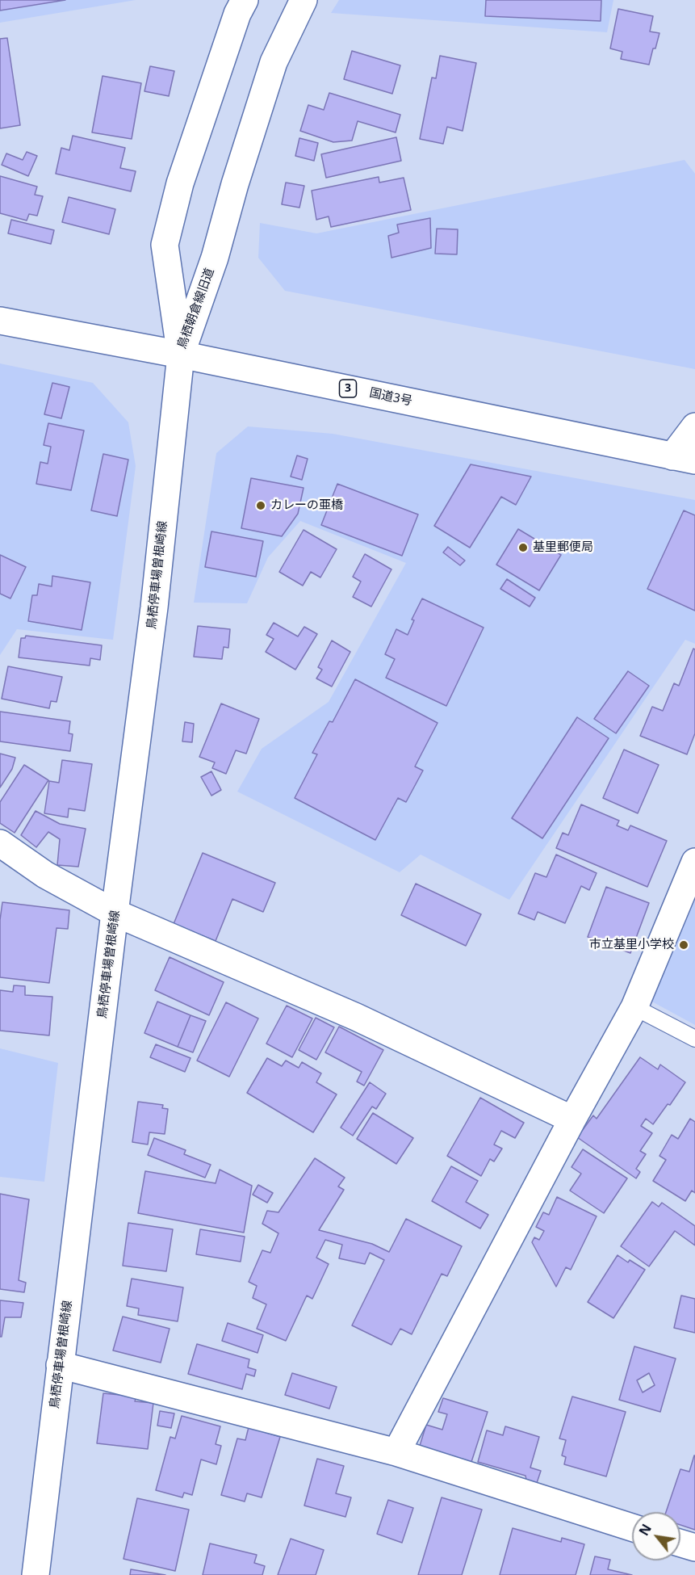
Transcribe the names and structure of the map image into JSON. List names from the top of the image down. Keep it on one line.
{"streets":{"main road":["鳥栖朝倉線旧道","3","国道3号","鳥栖停車場曽根崎線"]},"crossings":[["鳥栖朝倉線旧道","国道3号"],["鳥栖朝倉線旧道","鳥栖停車場曽根崎線"],["国道3号","鳥栖停車場曽根崎線"]],"places":["カレーの亜橋","基里郵便局","市立基里小学校"],"north":"top left"}
